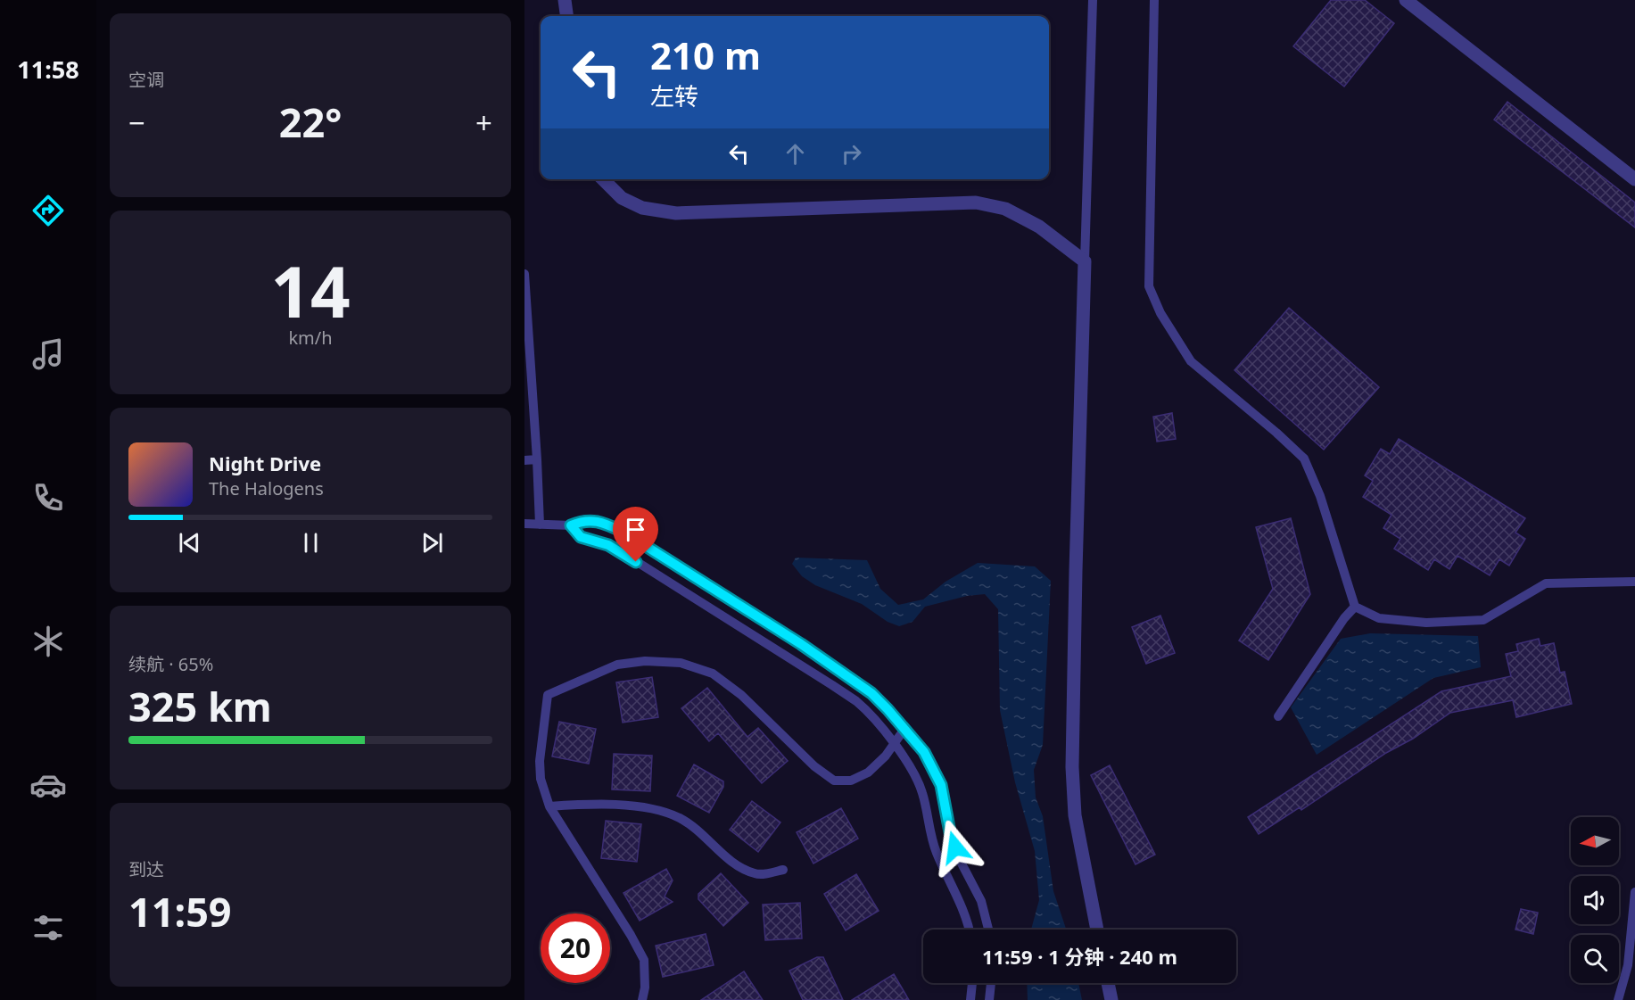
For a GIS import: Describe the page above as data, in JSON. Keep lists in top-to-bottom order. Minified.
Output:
{"north":"left","page":{"tabs":"11:58","tile":["空调",["14","km/h"],["续航 · 65%","325 km"],["到达","11:59"]],"turn":["210 m","左转"],"heat":["−","22°","+"],"song":["Night Drive","The Halogens"],"limit":"20","trip":"11:59 · 1 分钟 · 240 m"}}
